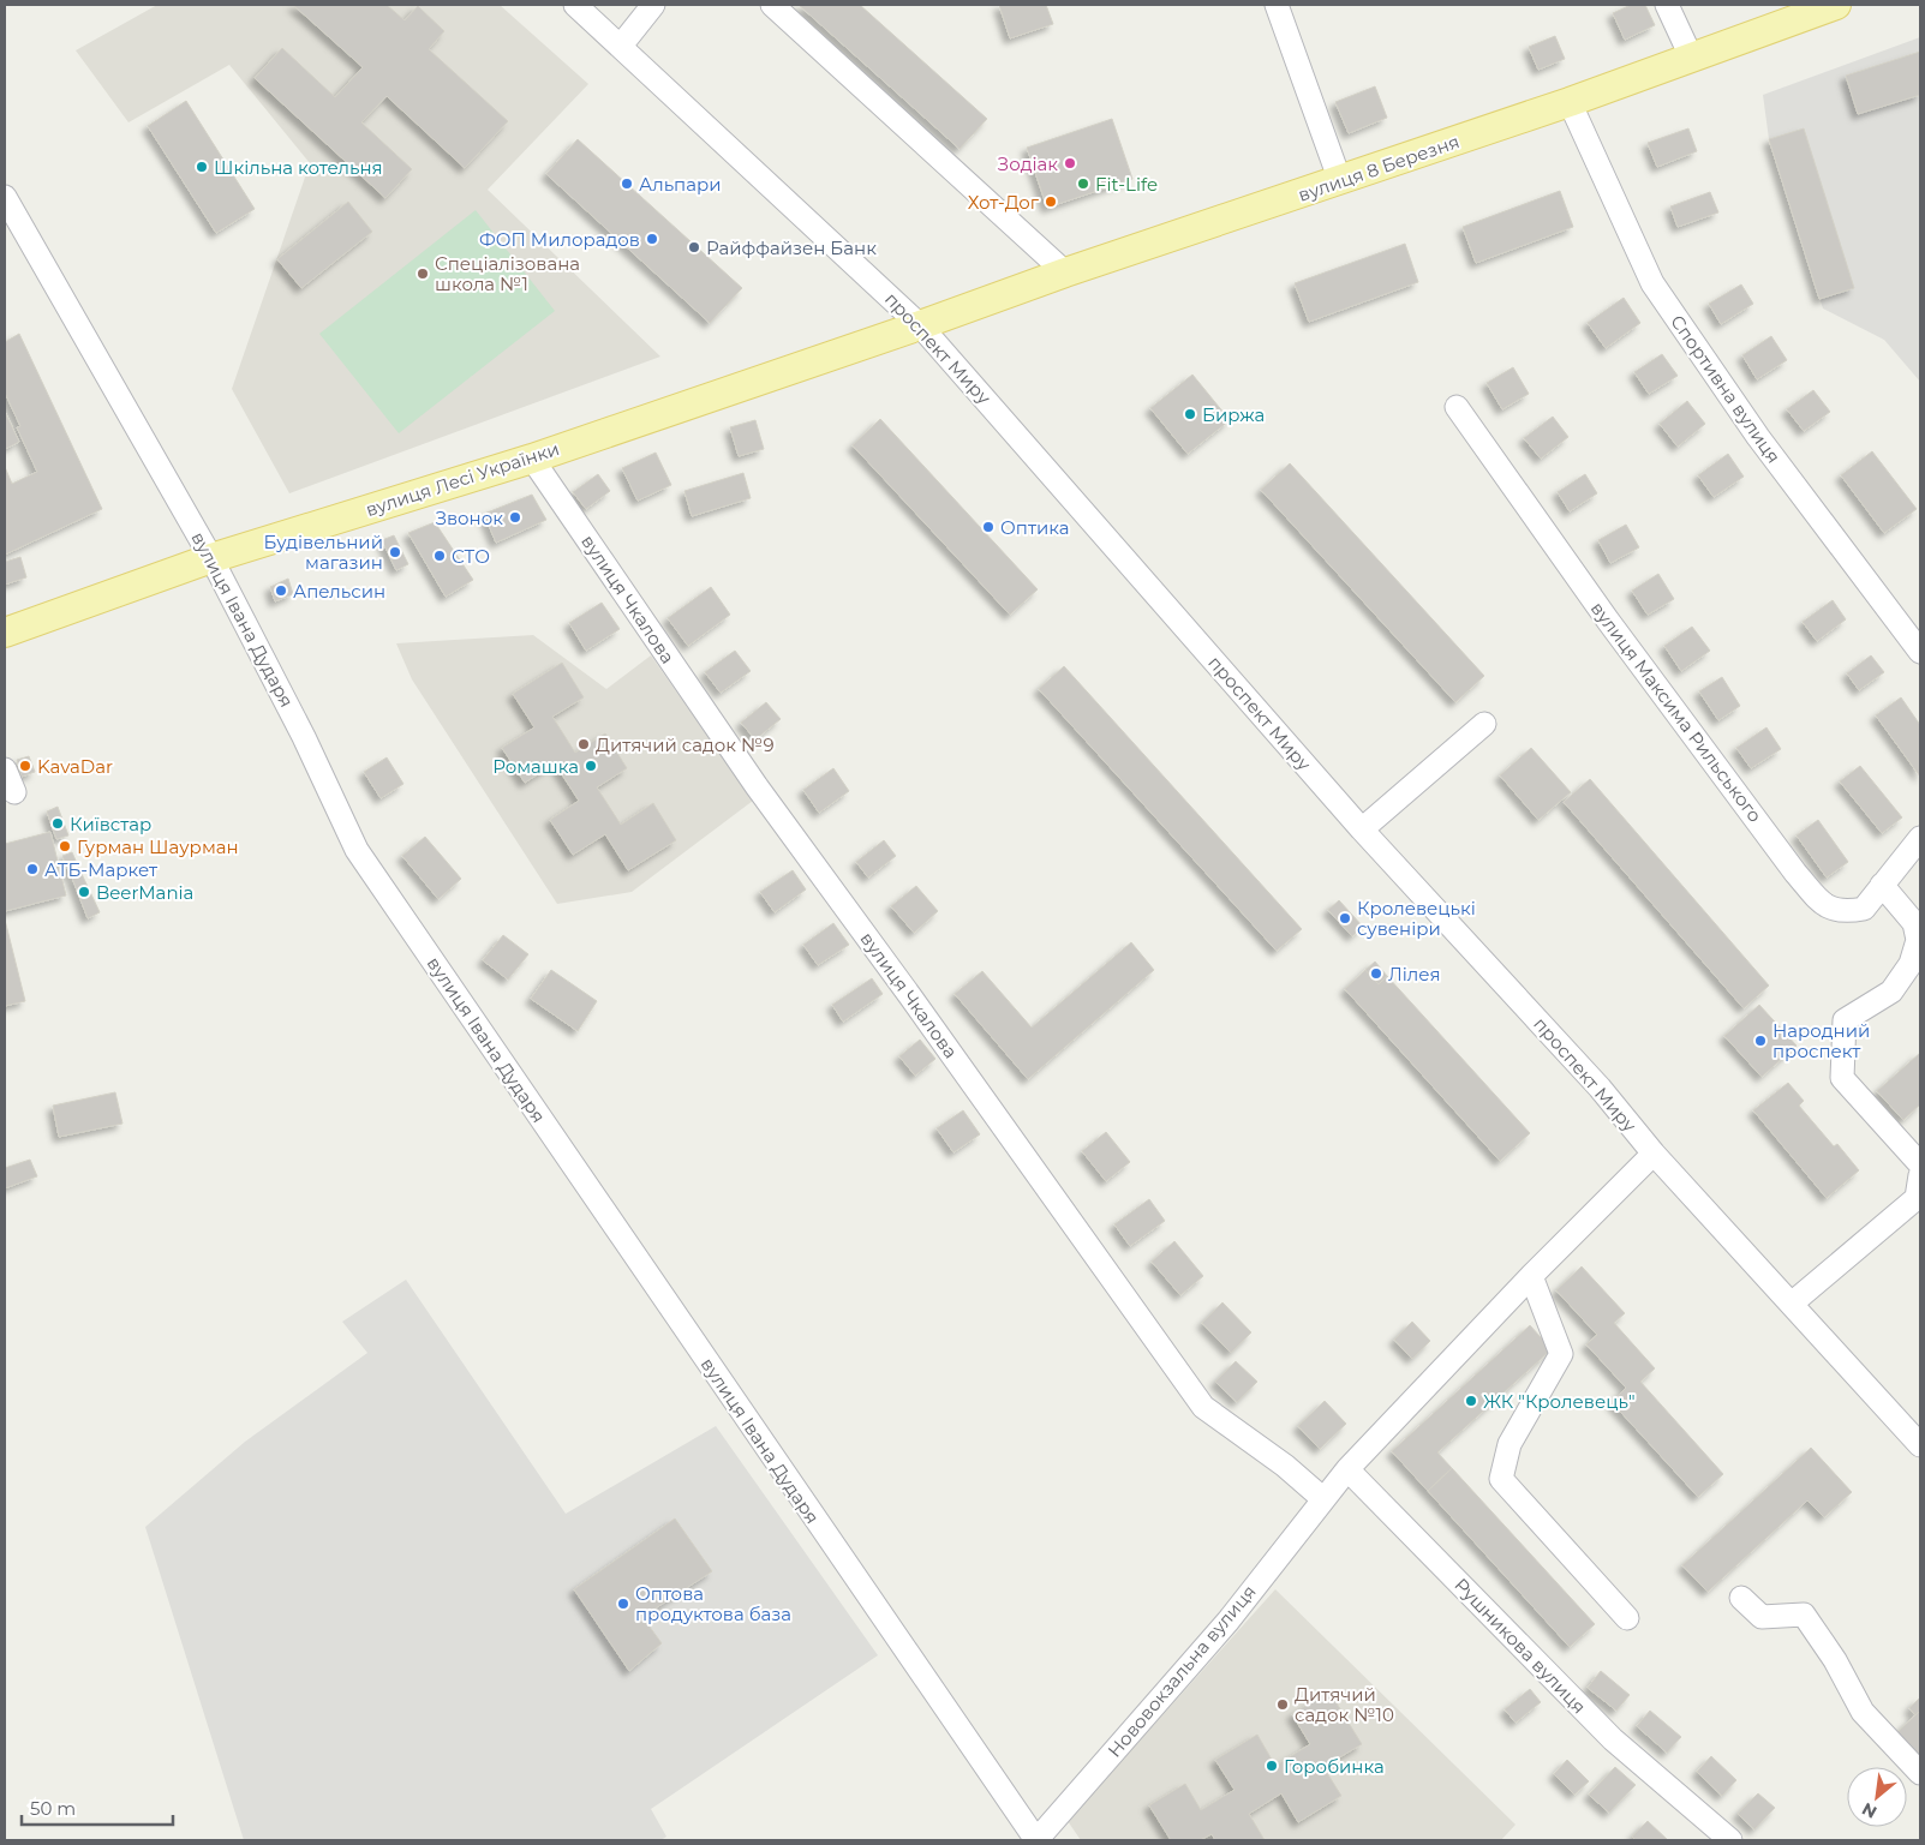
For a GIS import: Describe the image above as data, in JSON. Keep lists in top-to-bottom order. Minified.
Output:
{"streets":{"main road":["вулиця 8 Березня","вулиця Лесі Українки"],"street":["проспект Миру","Спортивна вулиця","вулиця Чкалова","вулиця Івана Дударя","вулиця Максима Рильського","Рушникова вулиця","Нововокзальна вулиця"]},"crossings":[["вулиця 8 Березня","проспект Миру"],["вулиця 8 Березня","Спортивна вулиця"],["вулиця 8 Березня","вулиця Лесі Українки"],["проспект Миру","вулиця Лесі Українки"],["вулиця Лесі Українки","вулиця Чкалова"],["вулиця Лесі Українки","вулиця Івана Дударя"],["вулиця Чкалова","Нововокзальна вулиця"],["вулиця Івана Дударя","Нововокзальна вулиця"]],"places":["Зодіак","Шкільна котельня","Альпари","Fit-Life","Хот-Дог","ФОП Милорадов","Райффайзен Банк","Спеціалізована школа №1","Биржа","Звонок","Оптика","Будівельний магазин","СТО","Апельсин","Дитячий садок №9","KavaDar","Ромашка","Київстар","Гурман Шаурман","АТБ-Маркет","BeerMania","Кролевецькі сувеніри","Лілея","Народний проспект","ЖК \"Кролевець\"","Оптова продуктова база","Дитячий садок №10","Горобинка"],"scale_bar":"50 m","north":"bottom left"}
